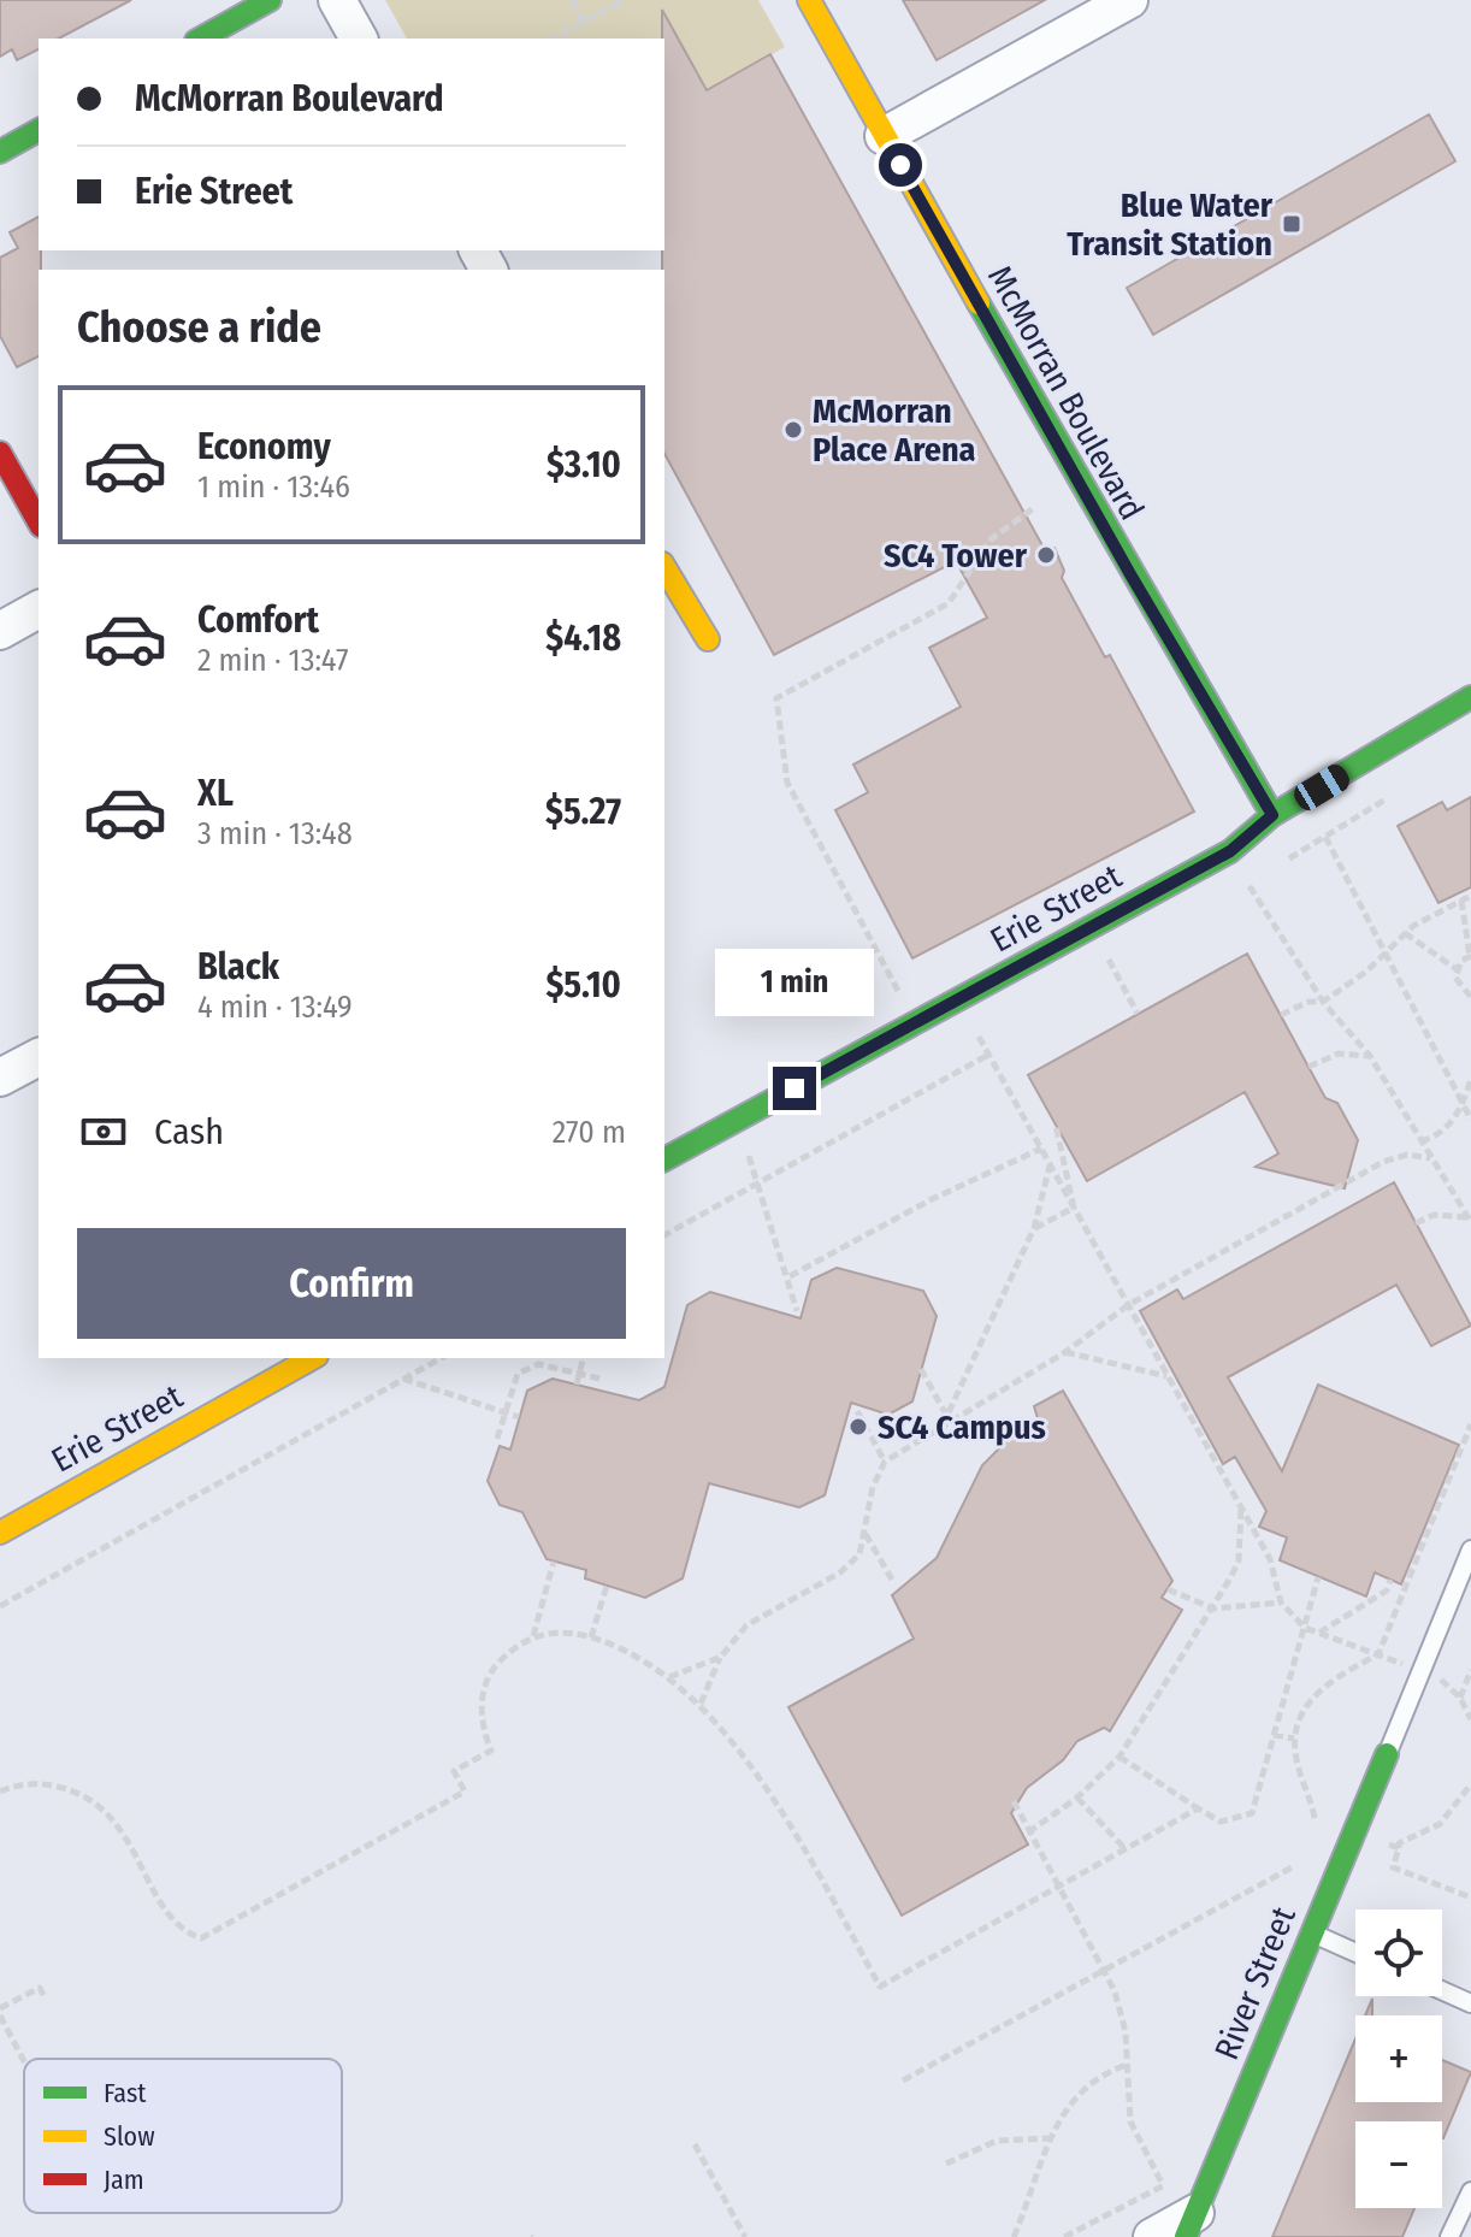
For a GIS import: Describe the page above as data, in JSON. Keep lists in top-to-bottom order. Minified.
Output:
{"streets":{"street":["McMorran Boulevard","Erie Street","River Street"]},"crossings":[["McMorran Boulevard","Erie Street"]],"places":{"transit":["Blue Water Transit Station"],"other":["McMorran Place Arena","SC4 Tower","SC4 Campus"]},"legend":["Fast","Slow","Jam"],"page":{"banner":["McMorran Boulevard","Erie Street"],"heading":"Choose a ride","list":[{"name":"Economy","note":"1 min · 13:46","value":"$3.10"},{"name":"Comfort","note":"2 min · 13:47","value":"$4.18"},{"name":"XL","note":"3 min · 13:48","value":"$5.27"},{"name":"Black","note":"4 min · 13:49","value":"$5.10"}],"bubble":"1 min","pay":["Cash","270 m"],"buttons":"Confirm","map_buttons":["+","−"]}}
